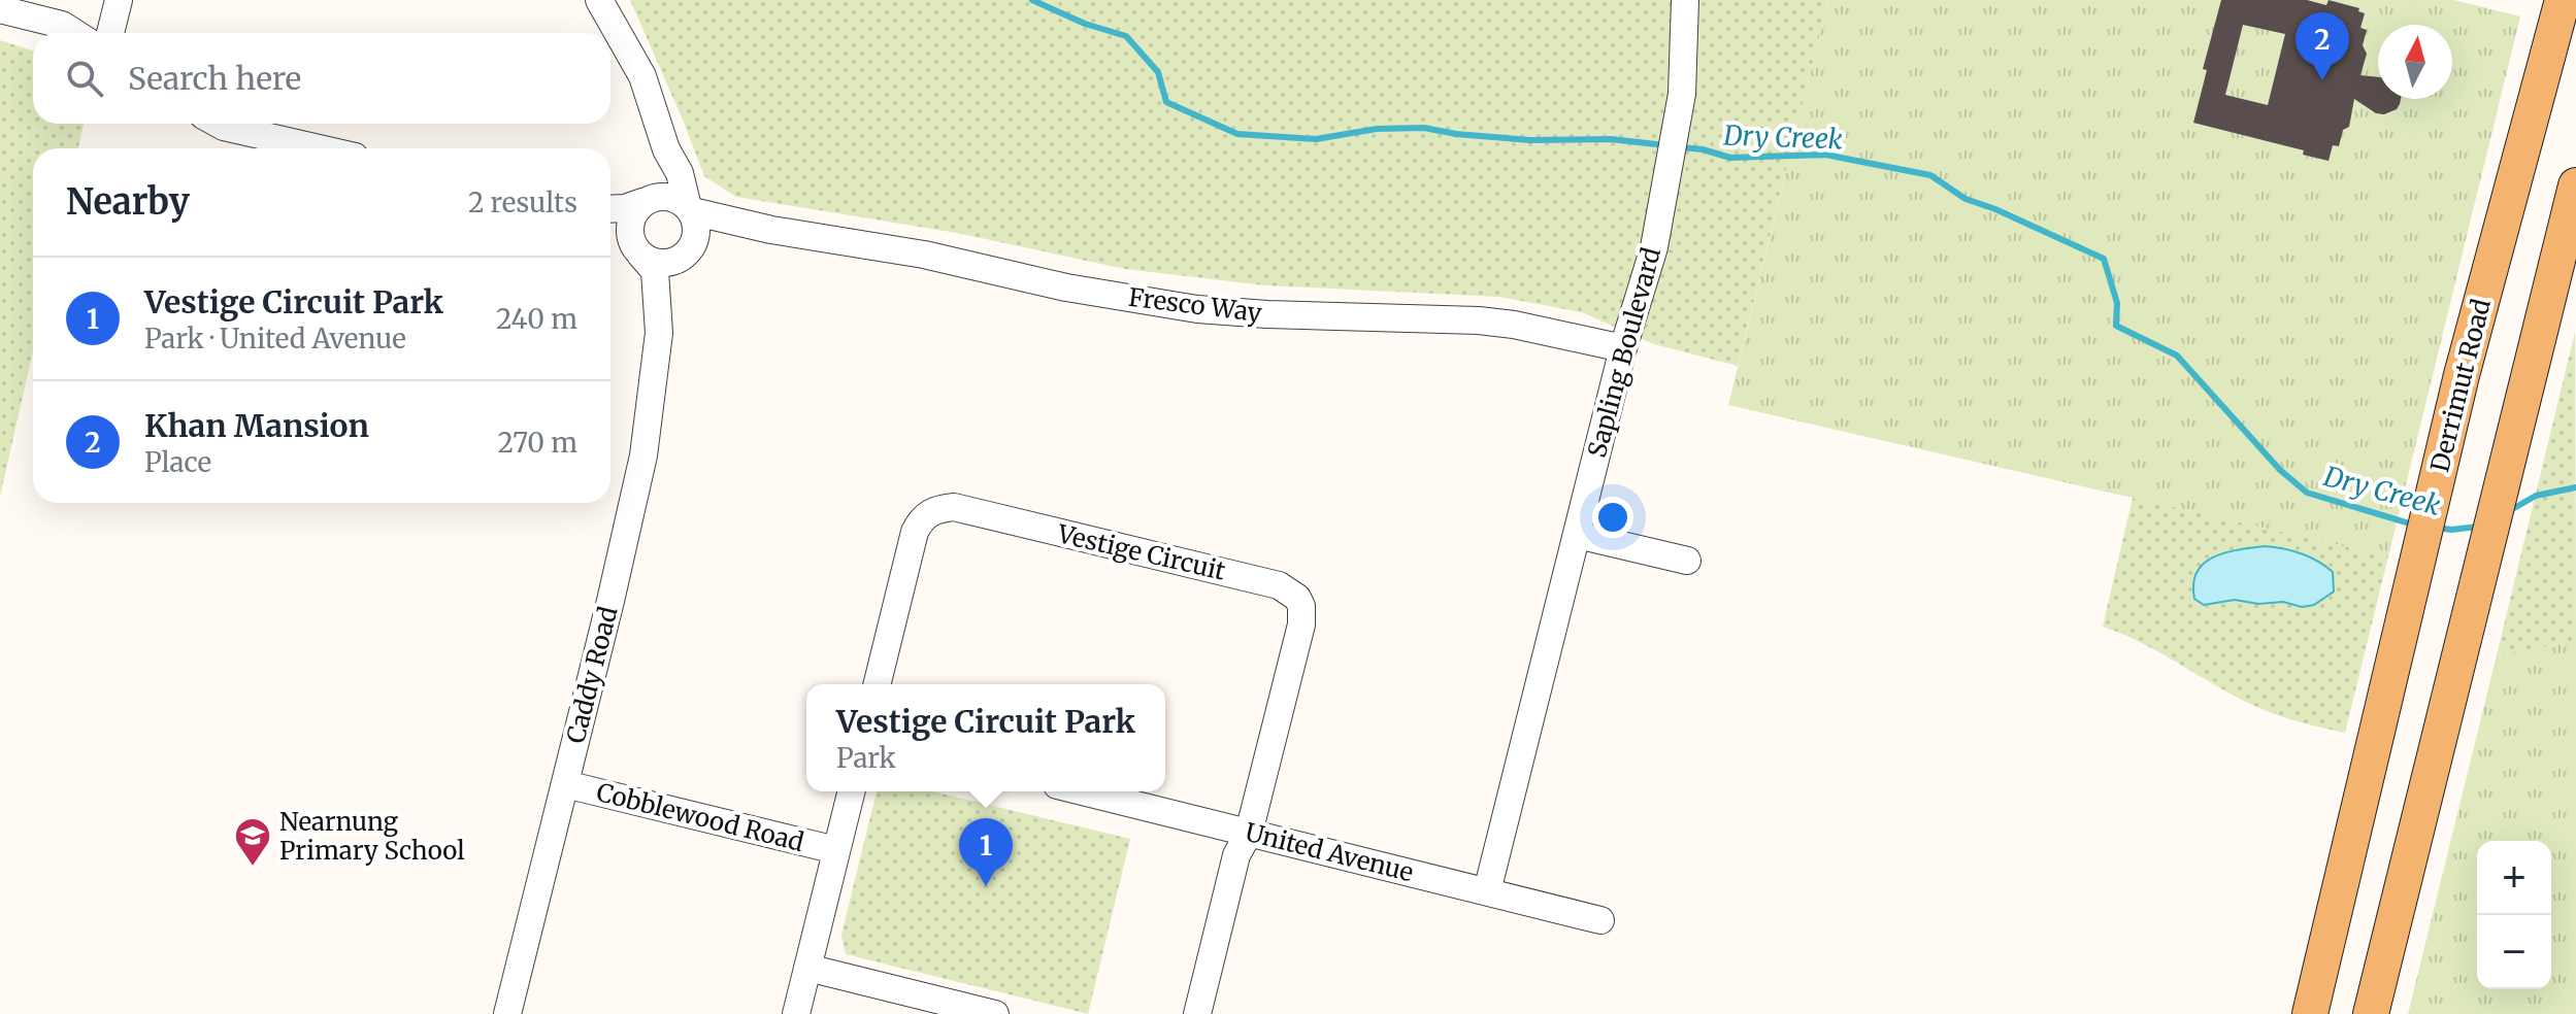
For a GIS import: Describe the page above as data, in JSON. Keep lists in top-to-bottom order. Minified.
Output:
{"streets":{"main road":["Derrimut Road"],"street":["Fresco Way","Sapling Boulevard","Vestige Circuit","Caddy Road","Cobblewood Road","United Avenue"]},"crossings":[["Fresco Way","Sapling Boulevard"],["Fresco Way","Caddy Road"],["Sapling Boulevard","United Avenue"],["Vestige Circuit","United Avenue"],["Caddy Road","Cobblewood Road"]],"water":["Dry Creek"],"places":{"school or university":["Nearnung Primary School"]},"north":"top","page":{"pins":["2","1"],"search":"Search here","heading":["Nearby","2 results"],"list":[{"mark":"1","name":"Vestige Circuit Park","note":"Park · United Avenue","value":"240 m"},{"mark":"2","name":"Khan Mansion","note":"Place","value":"270 m"}],"popup":["Vestige Circuit Park","Park"],"map_buttons":["+","−"]}}
